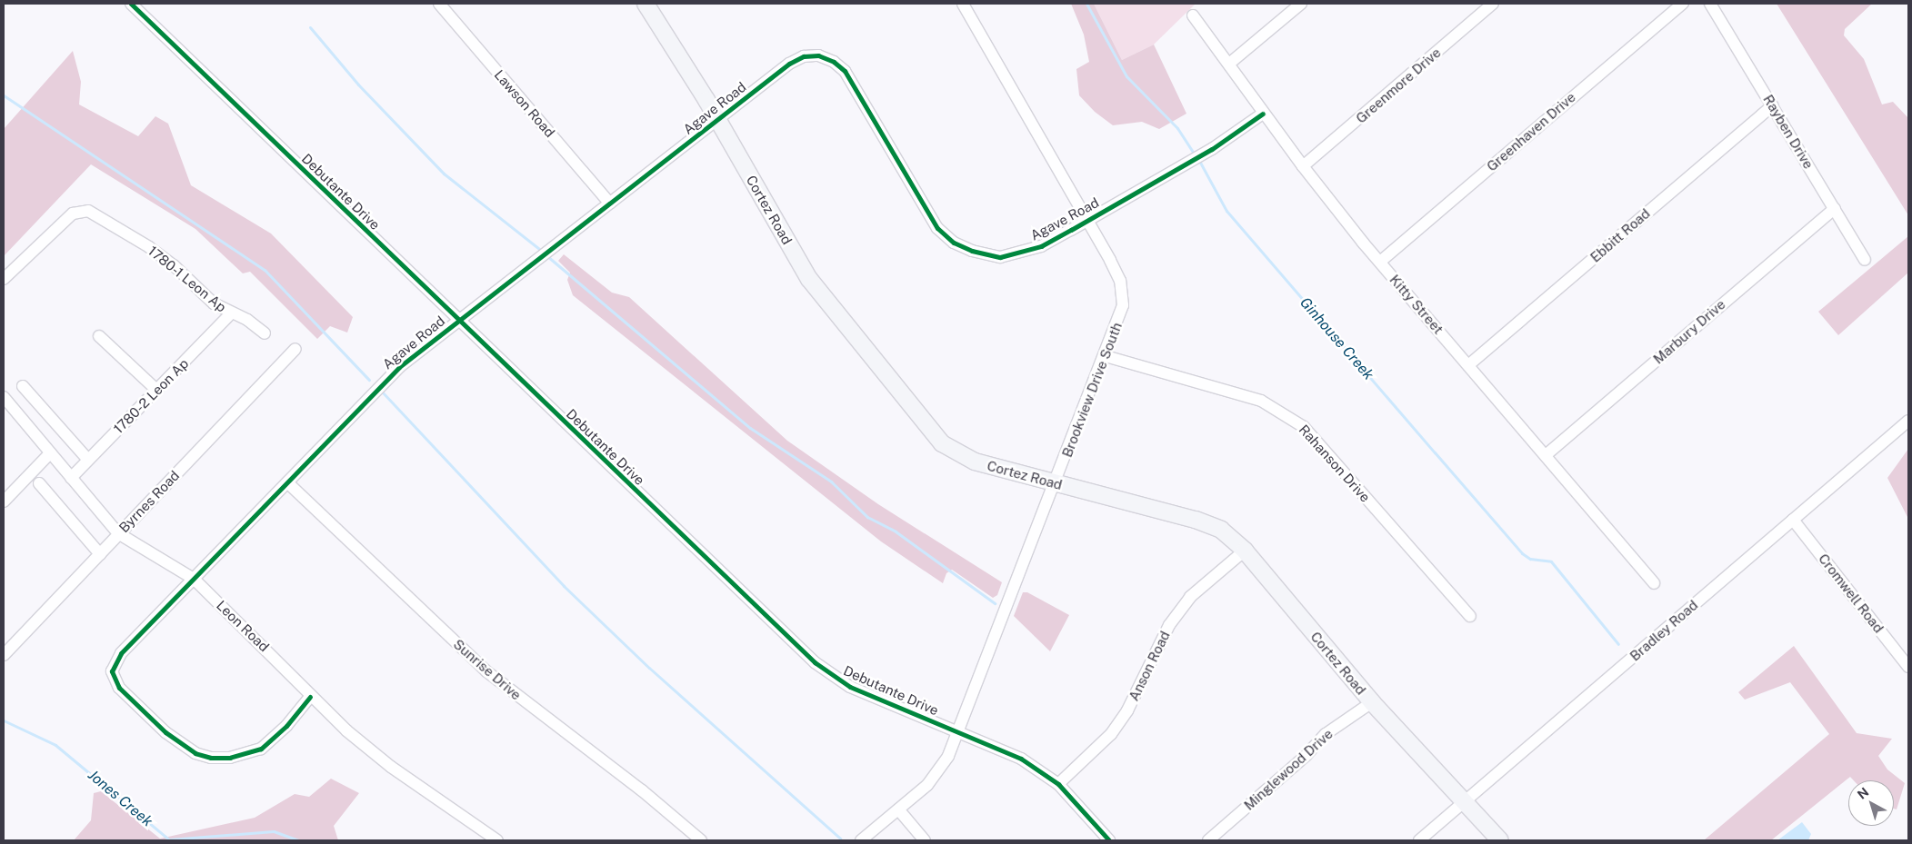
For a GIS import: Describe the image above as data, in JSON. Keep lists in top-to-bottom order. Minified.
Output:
{"streets":{"street":["Greenmore Drive","Lawson Road","Agave Road","Greenhaven Drive","Rayben Drive","Debutante Drive","Cortez Road","Ebbitt Road","1780-1 Leon Ap","Kitty Street","Marbury Drive","Brookview Drive South","1780-2 Leon Ap","Rahanson Drive","Byrnes Road","Cromwell Road","Leon Road","Bradley Road","Anson Road","Sunrise Drive","Minglewood Drive"]},"crossings":[["Greenmore Drive","Kitty Street"],["Lawson Road","Agave Road"],["Agave Road","Debutante Drive"],["Agave Road","Cortez Road"],["Agave Road","Kitty Street"],["Agave Road","Brookview Drive South"],["Agave Road","Leon Road"],["Agave Road","Sunrise Drive"],["Greenhaven Drive","Kitty Street"],["Rayben Drive","Ebbitt Road"],["Rayben Drive","Marbury Drive"],["Debutante Drive","Brookview Drive South"],["Debutante Drive","Anson Road"],["Cortez Road","Brookview Drive South"],["Cortez Road","Bradley Road"],["Cortez Road","Anson Road"],["Cortez Road","Minglewood Drive"],["Ebbitt Road","Kitty Street"],["1780-1 Leon Ap","1780-2 Leon Ap"],["Kitty Street","Marbury Drive"],["Brookview Drive South","Rahanson Drive"],["1780-2 Leon Ap","Leon Road"],["Byrnes Road","Leon Road"],["Cromwell Road","Bradley Road"]],"water":["Ginhouse Creek","Jones Creek"],"north":"top left"}
